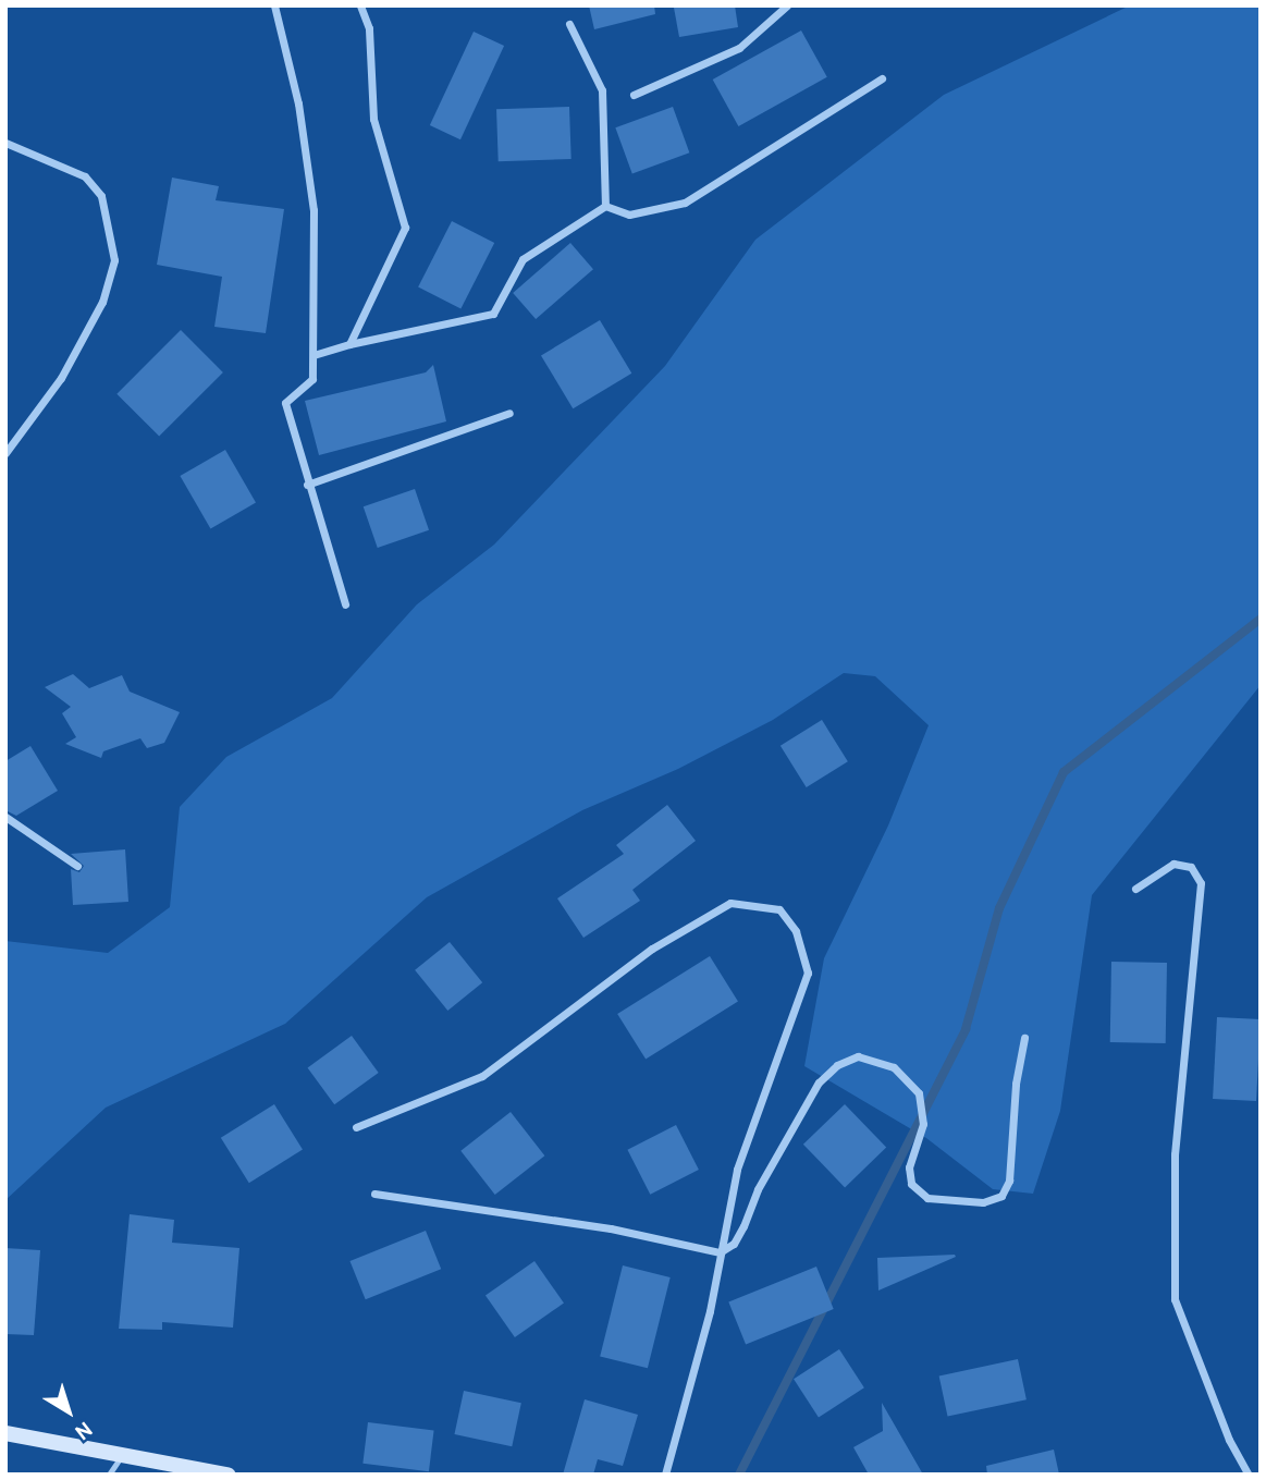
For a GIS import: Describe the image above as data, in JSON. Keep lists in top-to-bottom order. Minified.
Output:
{"north":"bottom right"}
